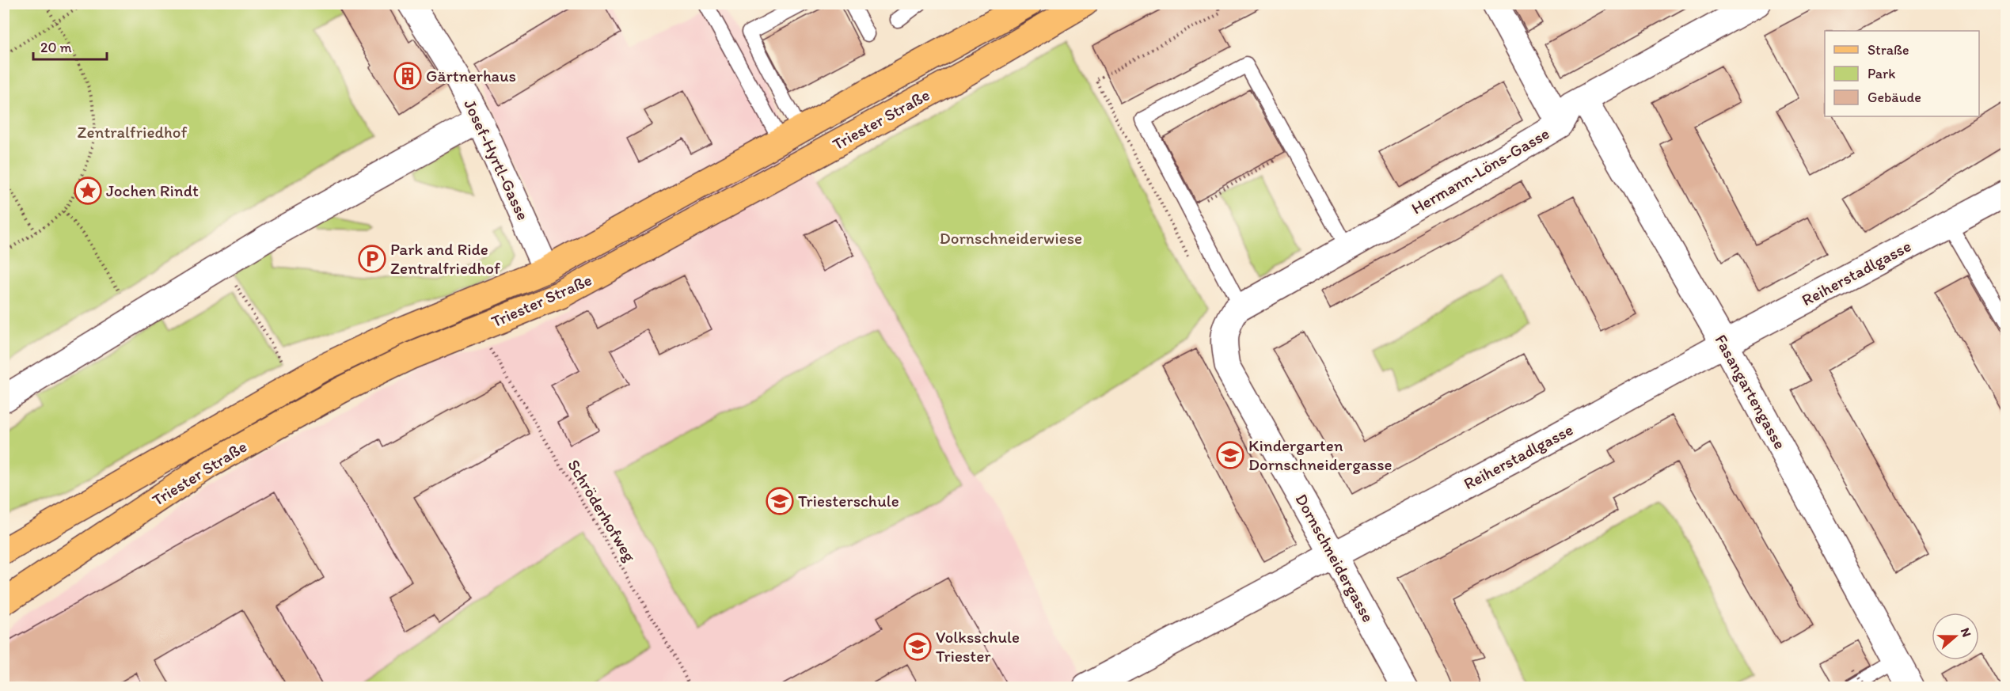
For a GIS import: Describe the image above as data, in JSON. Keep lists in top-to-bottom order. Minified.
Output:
{"streets":{"main road":["Triester Straße"],"street":["Josef-Hyrtl-Gasse","Hermann-Löns-Gasse","Reiherstadlgasse","Fasangartengasse","Dornschneidergasse"],"path":["Schröderhofweg"]},"crossings":[["Triester Straße","Josef-Hyrtl-Gasse"],["Hermann-Löns-Gasse","Fasangartengasse"],["Hermann-Löns-Gasse","Dornschneidergasse"],["Reiherstadlgasse","Fasangartengasse"],["Reiherstadlgasse","Dornschneidergasse"]],"parks":["Zentralfriedhof","Dornschneiderwiese"],"places":{"building":["Gärtnerhaus"],"place":["Jochen Rindt"],"parking":["Park and Ride Zentralfriedhof"],"school or university":["Kindergarten Dornschneidergasse","Triesterschule","Volksschule Triester"]},"legend":["Straße","Park","Gebäude"],"scale_bar":"20 m","north":"right"}
